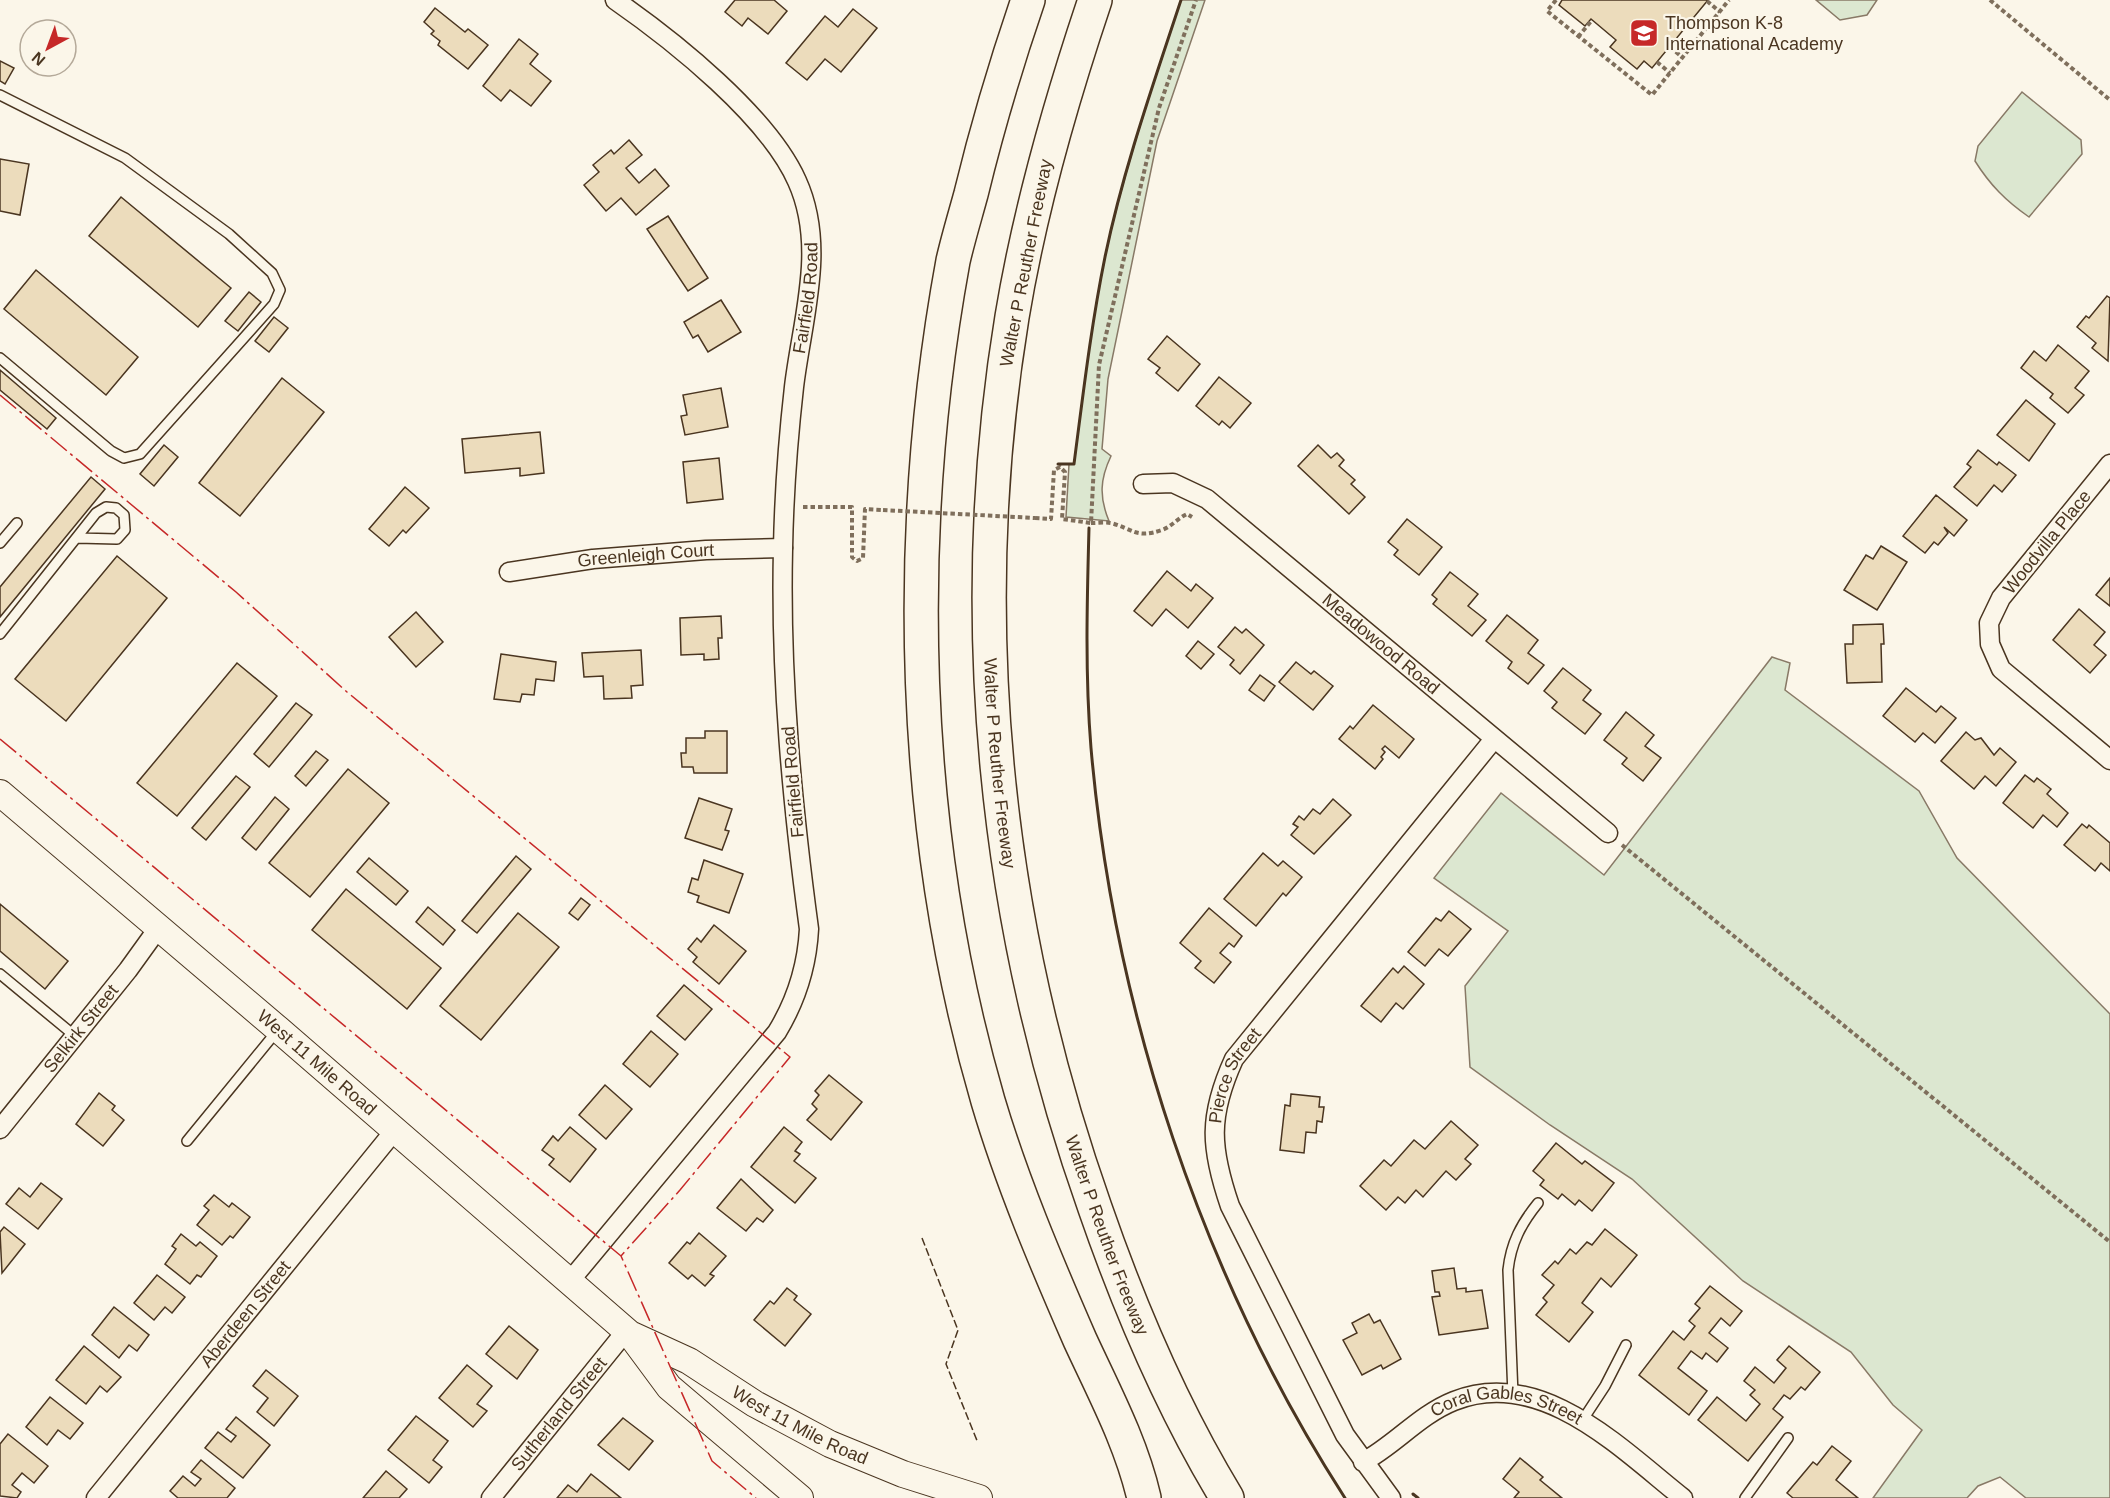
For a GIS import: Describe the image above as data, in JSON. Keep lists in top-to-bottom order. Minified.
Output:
{"streets":{"highway":["Walter P Reuther Freeway"],"main road":["West 11 Mile Road"],"street":["Fairfield Road","Woodvilla Place","Greenleigh Court","Meadowood Road","Selkirk Street","Pierce Street","Aberdeen Street","Sutherland Street","Coral Gables Street"]},"crossings":[["Fairfield Road","Greenleigh Court"],["Fairfield Road","West 11 Mile Road"],["Meadowood Road","Pierce Street"],["Selkirk Street","West 11 Mile Road"],["West 11 Mile Road","Aberdeen Street"],["West 11 Mile Road","Sutherland Street"],["Pierce Street","Coral Gables Street"]],"places":{"school or university":["Thompson K-8 International Academy"]},"north":"bottom left"}
